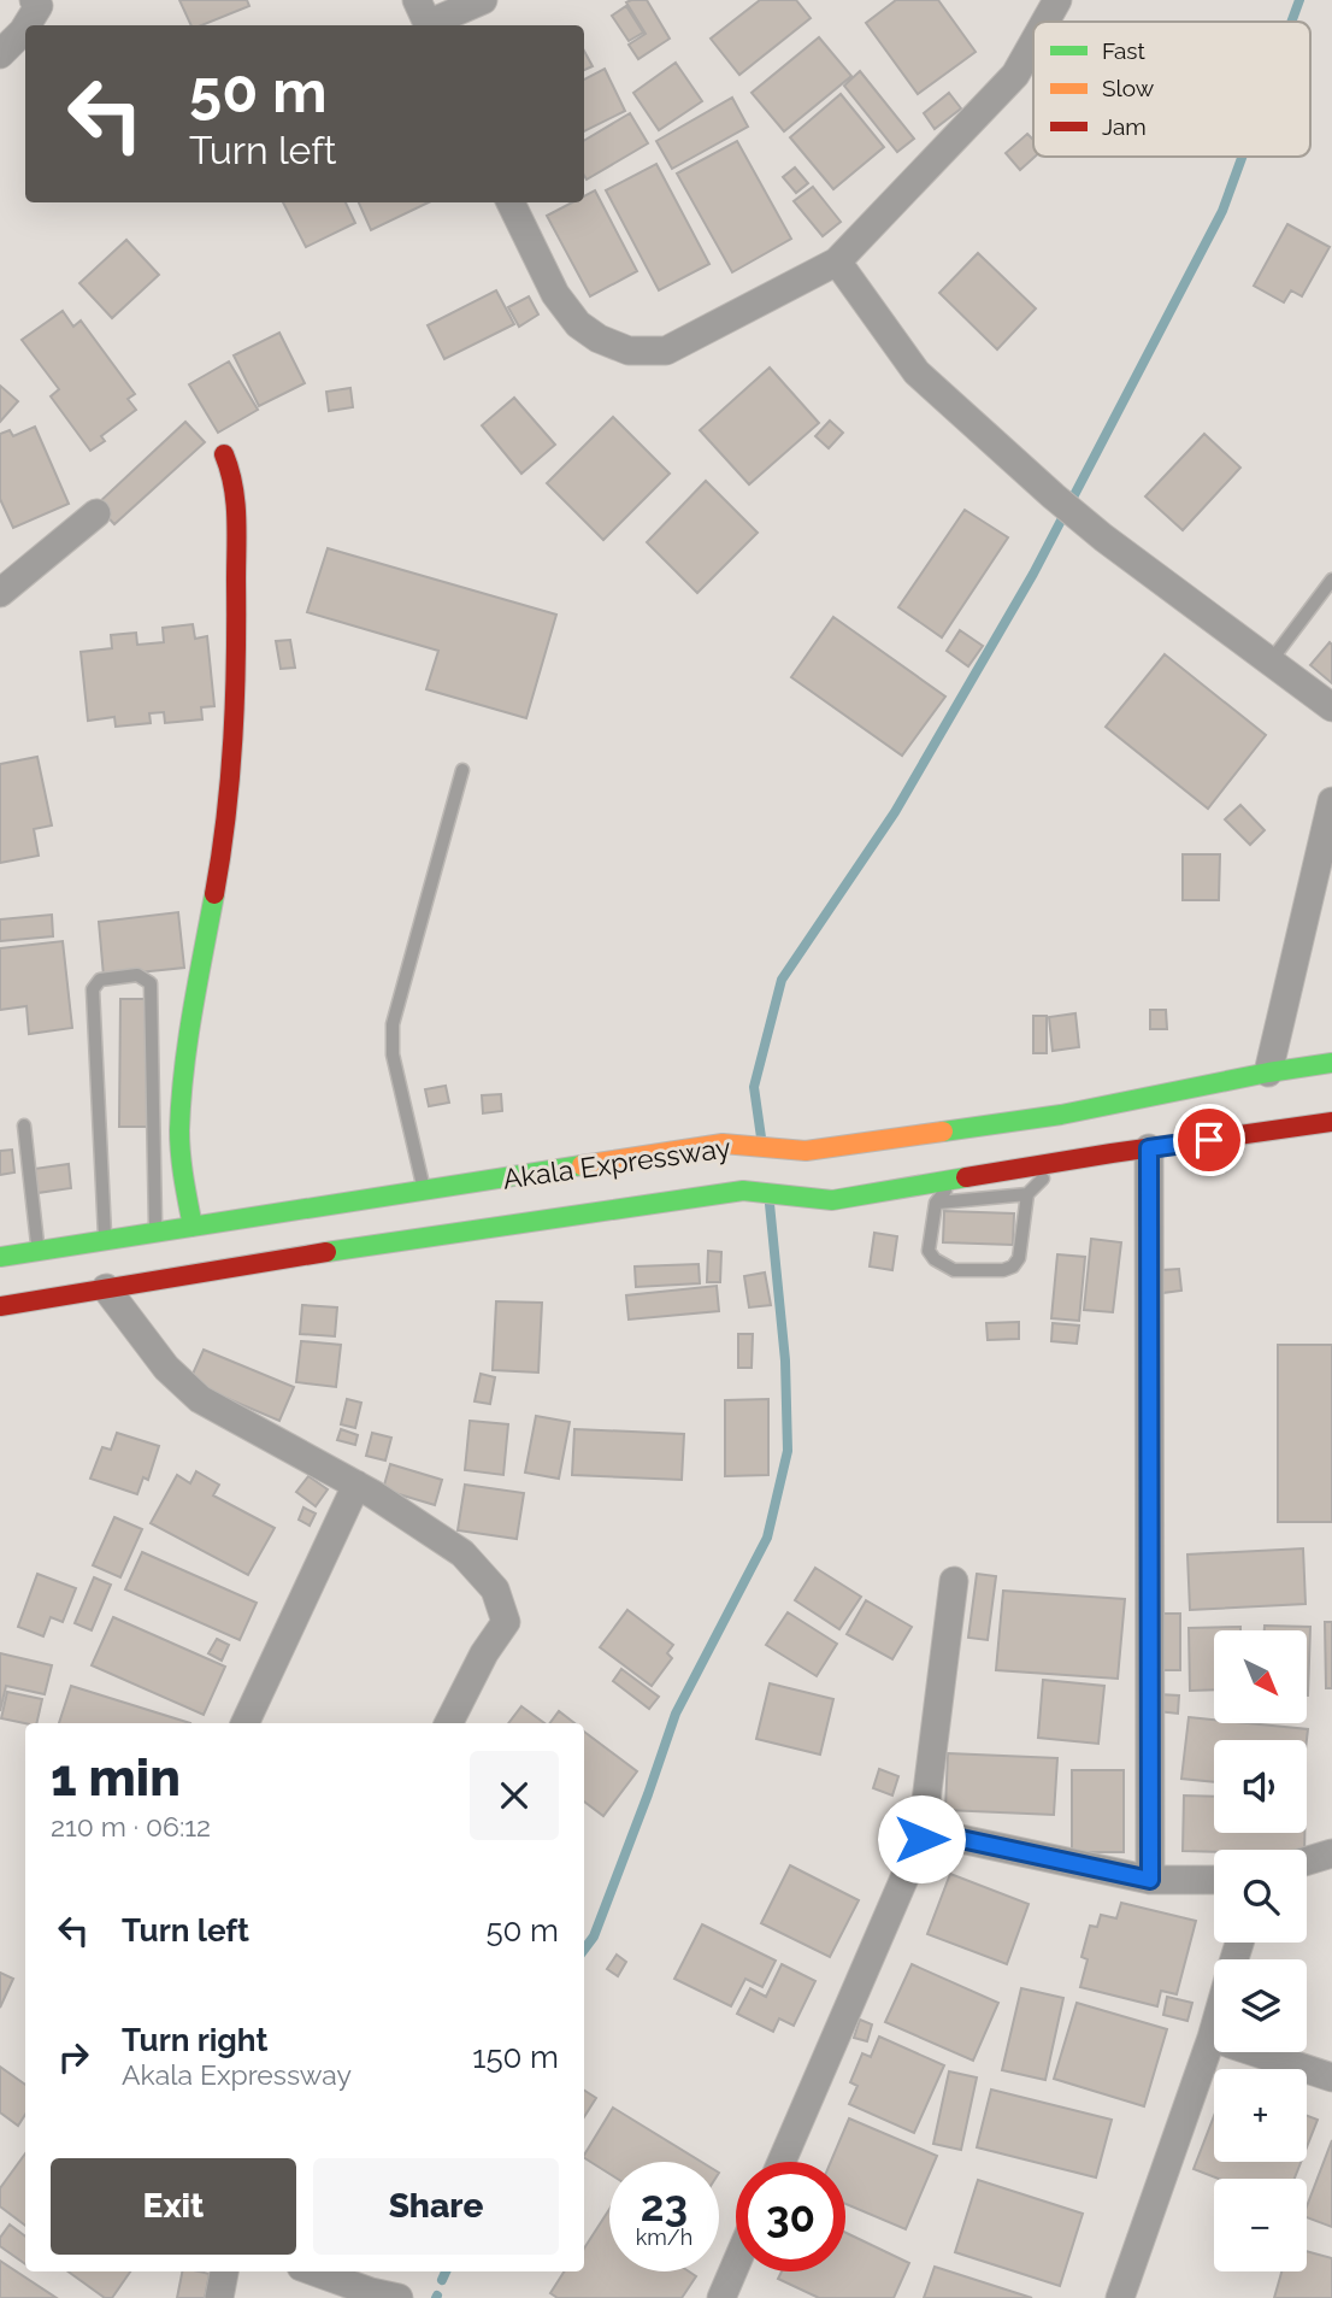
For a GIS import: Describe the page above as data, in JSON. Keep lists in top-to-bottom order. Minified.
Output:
{"streets":{"main road":["Akala Expressway"]},"legend":["Fast","Slow","Jam"],"north":"bottom right","page":{"turn":["50 m","Turn left"],"map_buttons":["+","−"],"heading":["1 min","210 m · 06:12"],"list":[{"name":"Turn left","value":"50 m"},{"name":"Turn right","note":"Akala Expressway","value":"150 m"}],"buttons":["Exit","Share"],"speed":"23 km/h","limit":"30"}}
